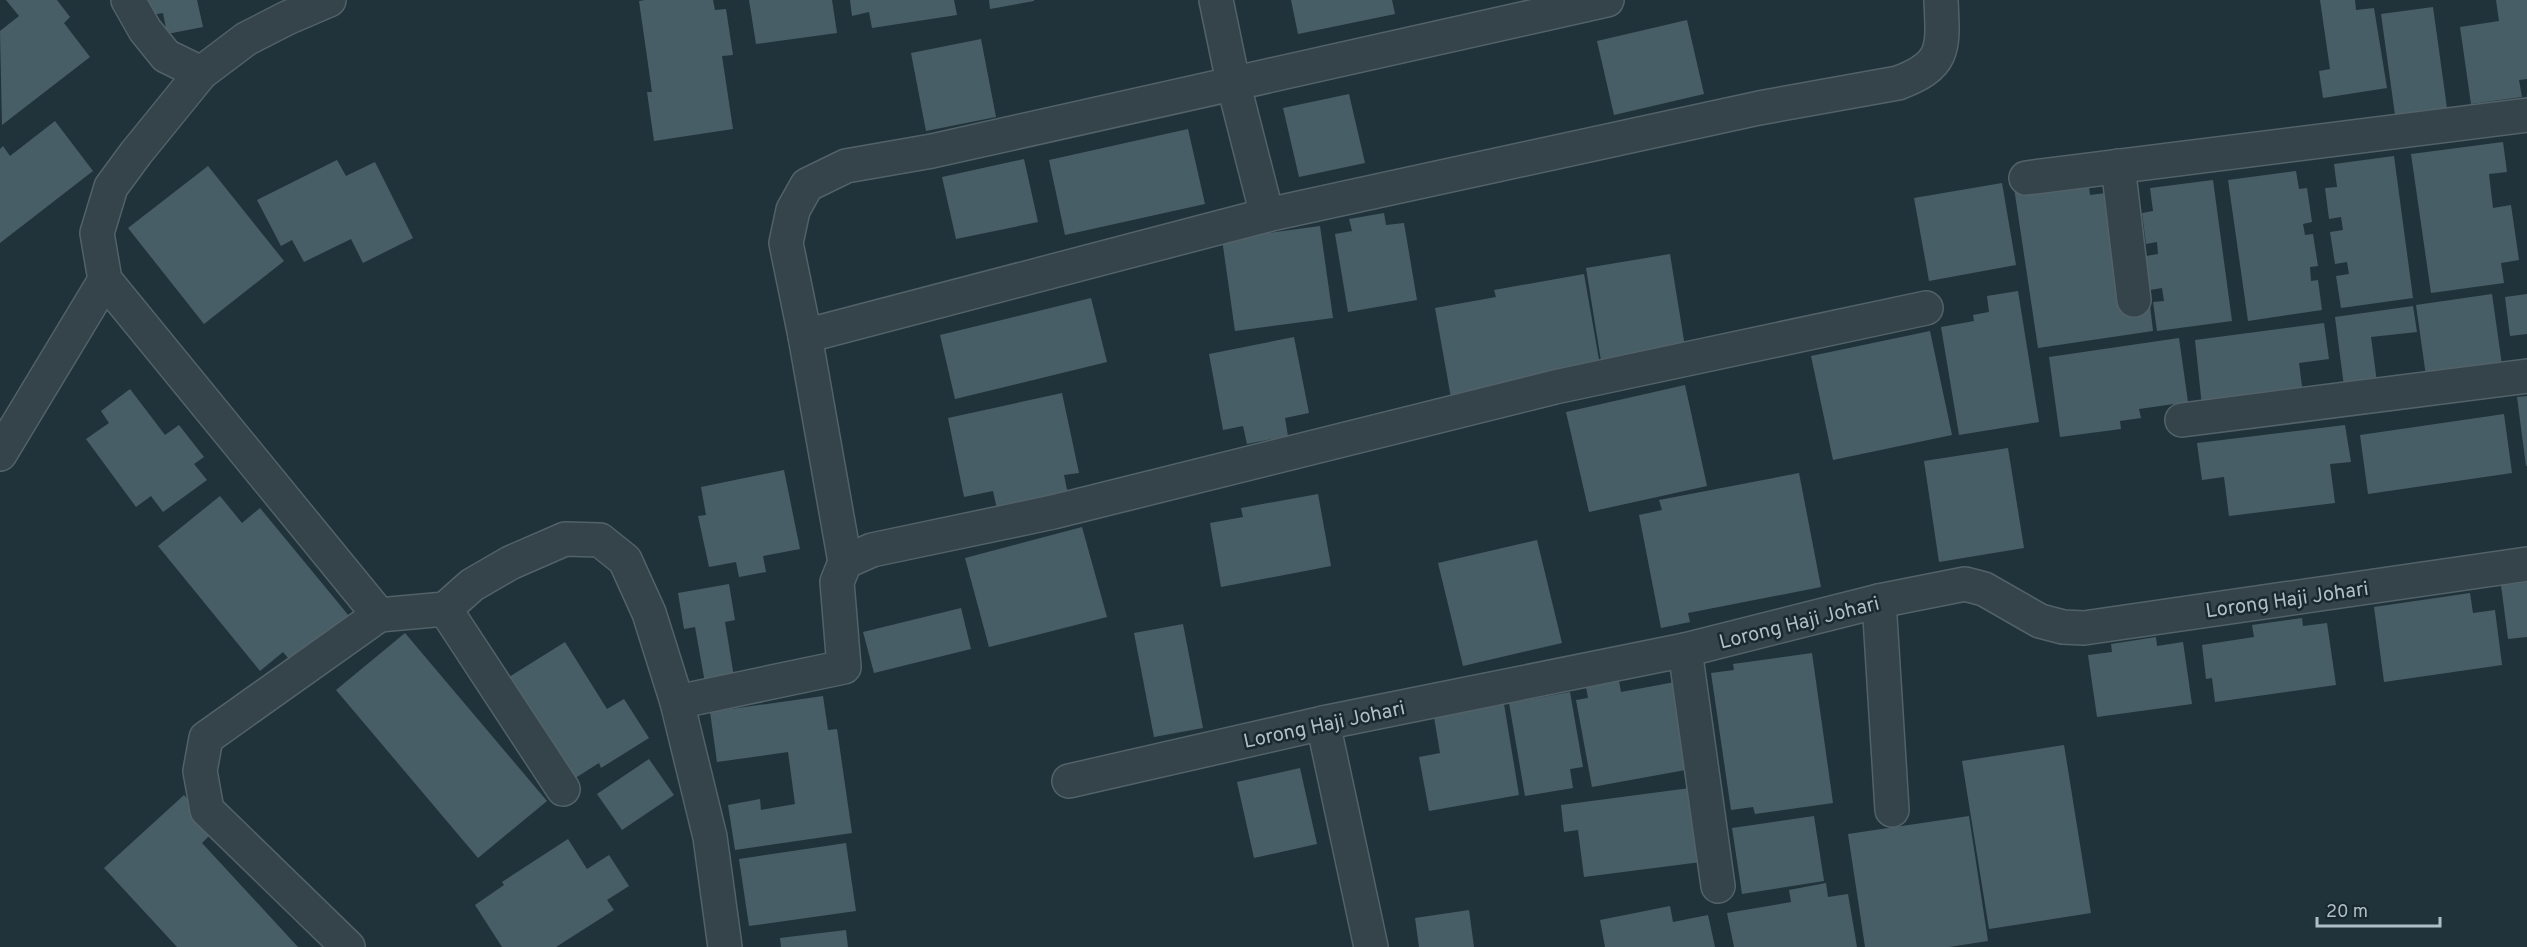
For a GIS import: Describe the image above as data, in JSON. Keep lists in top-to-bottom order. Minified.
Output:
{"streets":{"street":["Lorong Haji Johari"]},"scale_bar":"20 m"}
